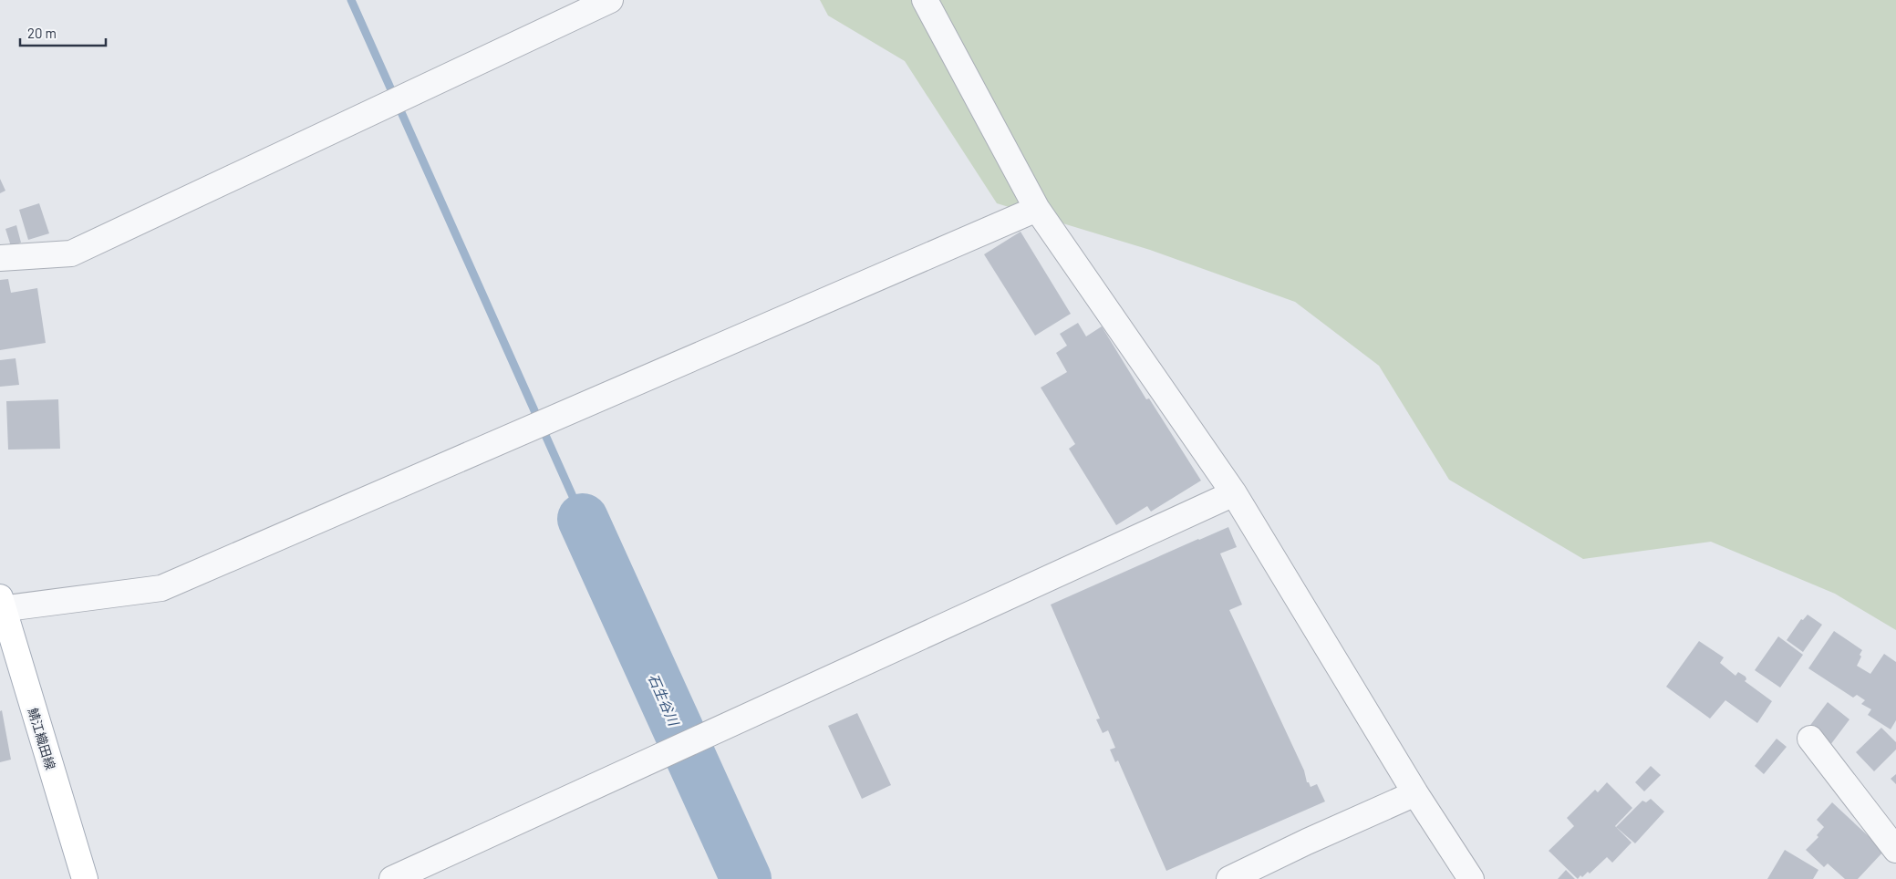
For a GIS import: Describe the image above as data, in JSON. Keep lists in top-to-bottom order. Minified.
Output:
{"streets":{"main road":["鯖江織田線"]},"water":["石生谷川"],"scale_bar":"20 m"}
